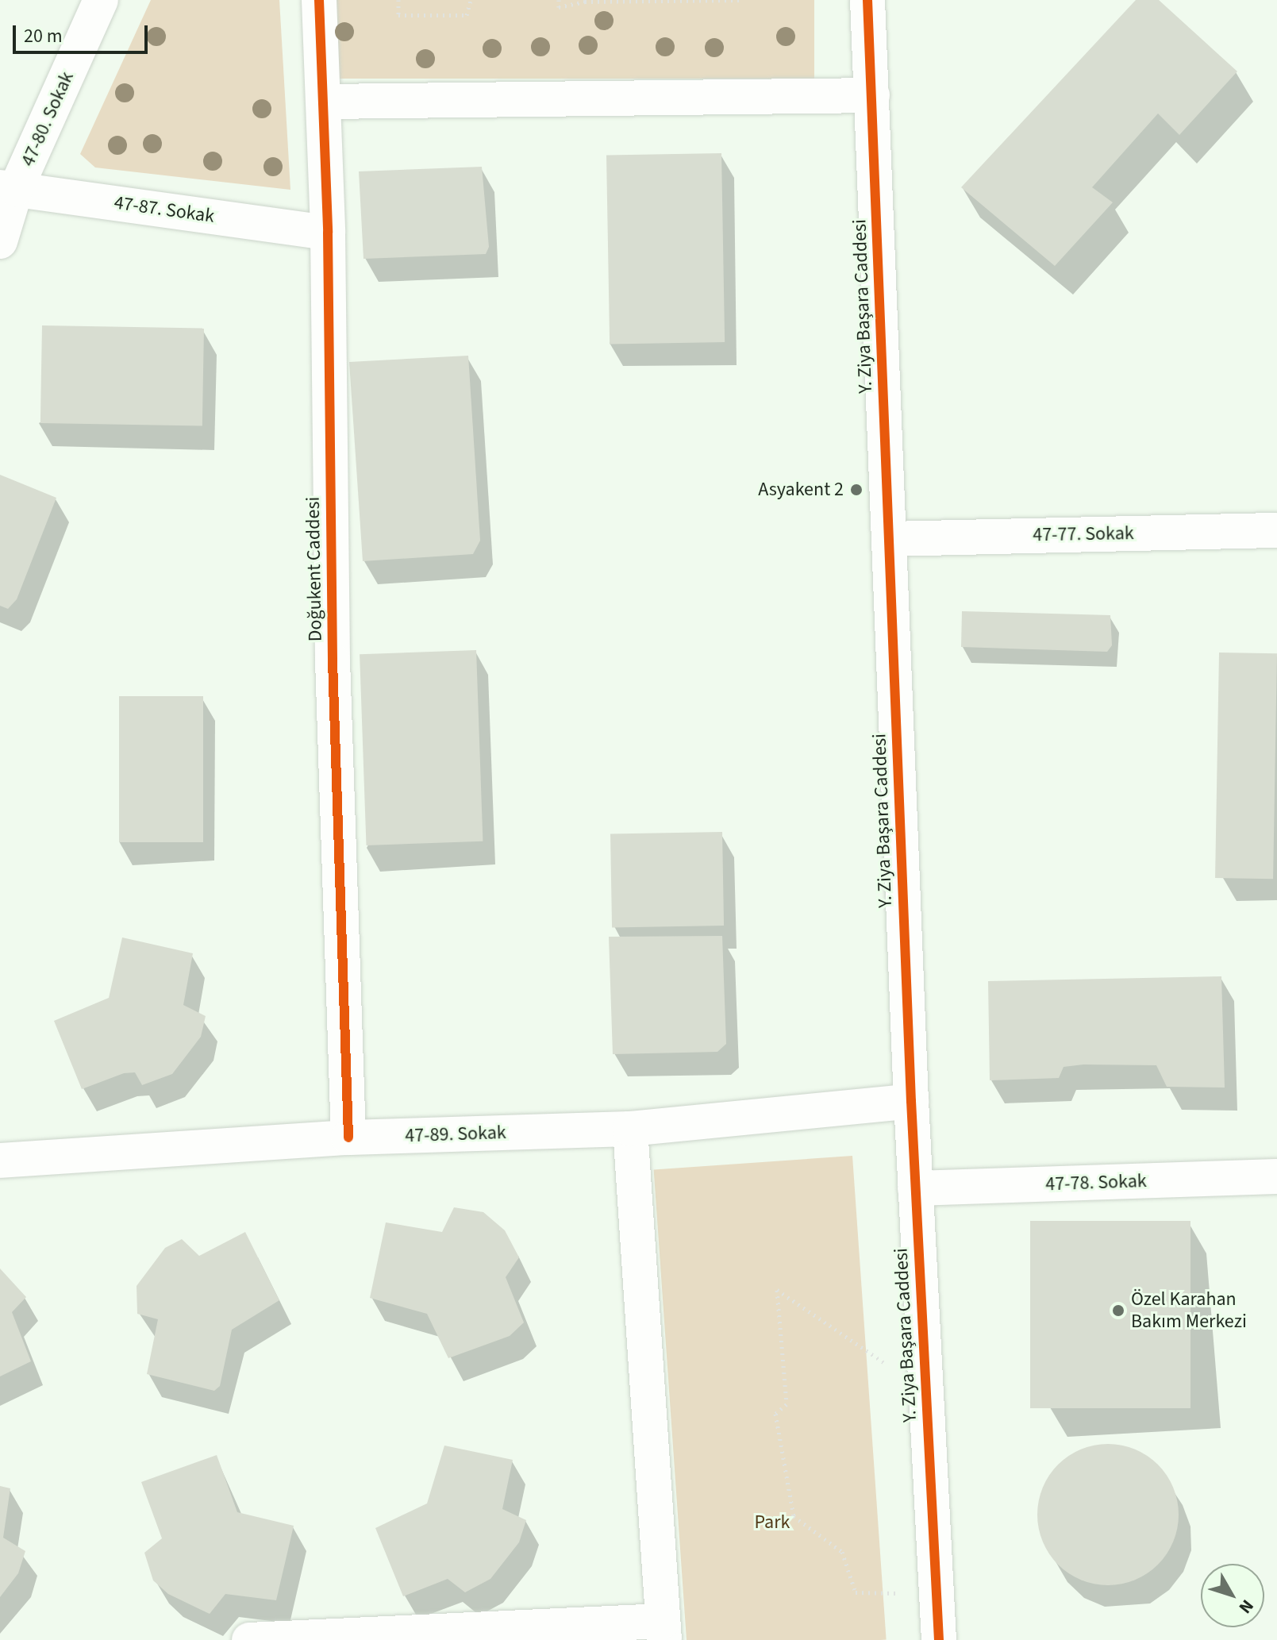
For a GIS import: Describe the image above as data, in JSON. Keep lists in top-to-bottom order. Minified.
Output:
{"streets":{"street":["47-80. Sokak","47-87. Sokak","Y. Ziya Başara Caddesi","47-77. Sokak","Doğukent Caddesi","47-89. Sokak","47-78. Sokak"]},"crossings":[["47-80. Sokak","47-87. Sokak"],["47-87. Sokak","Doğukent Caddesi"],["Y. Ziya Başara Caddesi","47-77. Sokak"],["Y. Ziya Başara Caddesi","47-89. Sokak"],["Y. Ziya Başara Caddesi","47-78. Sokak"],["Doğukent Caddesi","47-89. Sokak"]],"parks":["Park"],"places":["Asyakent 2","Özel Karahan Bakım Merkezi"],"scale_bar":"20 m","north":"bottom right"}
